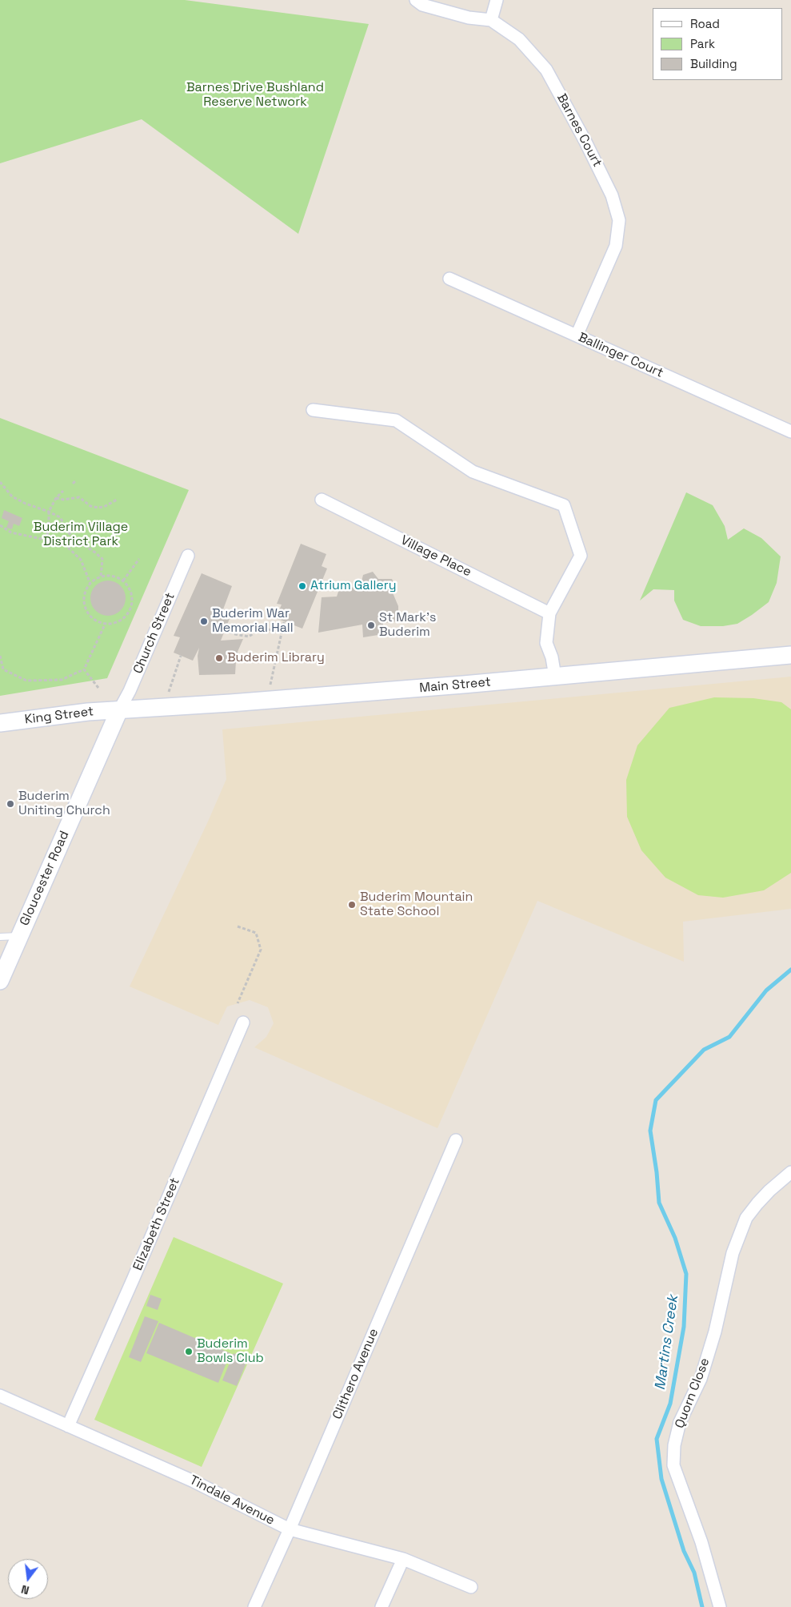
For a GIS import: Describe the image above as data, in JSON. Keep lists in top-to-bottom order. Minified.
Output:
{"streets":{"main road":["Main Street","King Street","Gloucester Road"],"street":["Barnes Court","Ballinger Court","Village Place","Church Street","Elizabeth Street","Clithero Avenue","Quorn Close","Tindale Avenue"]},"crossings":[["Barnes Court","Ballinger Court"],["Church Street","Main Street"],["Church Street","King Street"],["Church Street","Gloucester Road"],["Main Street","King Street"],["Main Street","Gloucester Road"],["King Street","Gloucester Road"],["Elizabeth Street","Tindale Avenue"],["Clithero Avenue","Tindale Avenue"]],"water":["Martins Creek"],"parks":["Barnes Drive Bushland Reserve Network","Buderim Village District Park"],"places":["Atrium Gallery","Buderim War Memorial Hall","St Mark's Buderim","Buderim Library","Buderim Uniting Church","Buderim Mountain State School","Buderim Bowls Club"],"legend":["Road","Park","Building"],"north":"bottom"}
